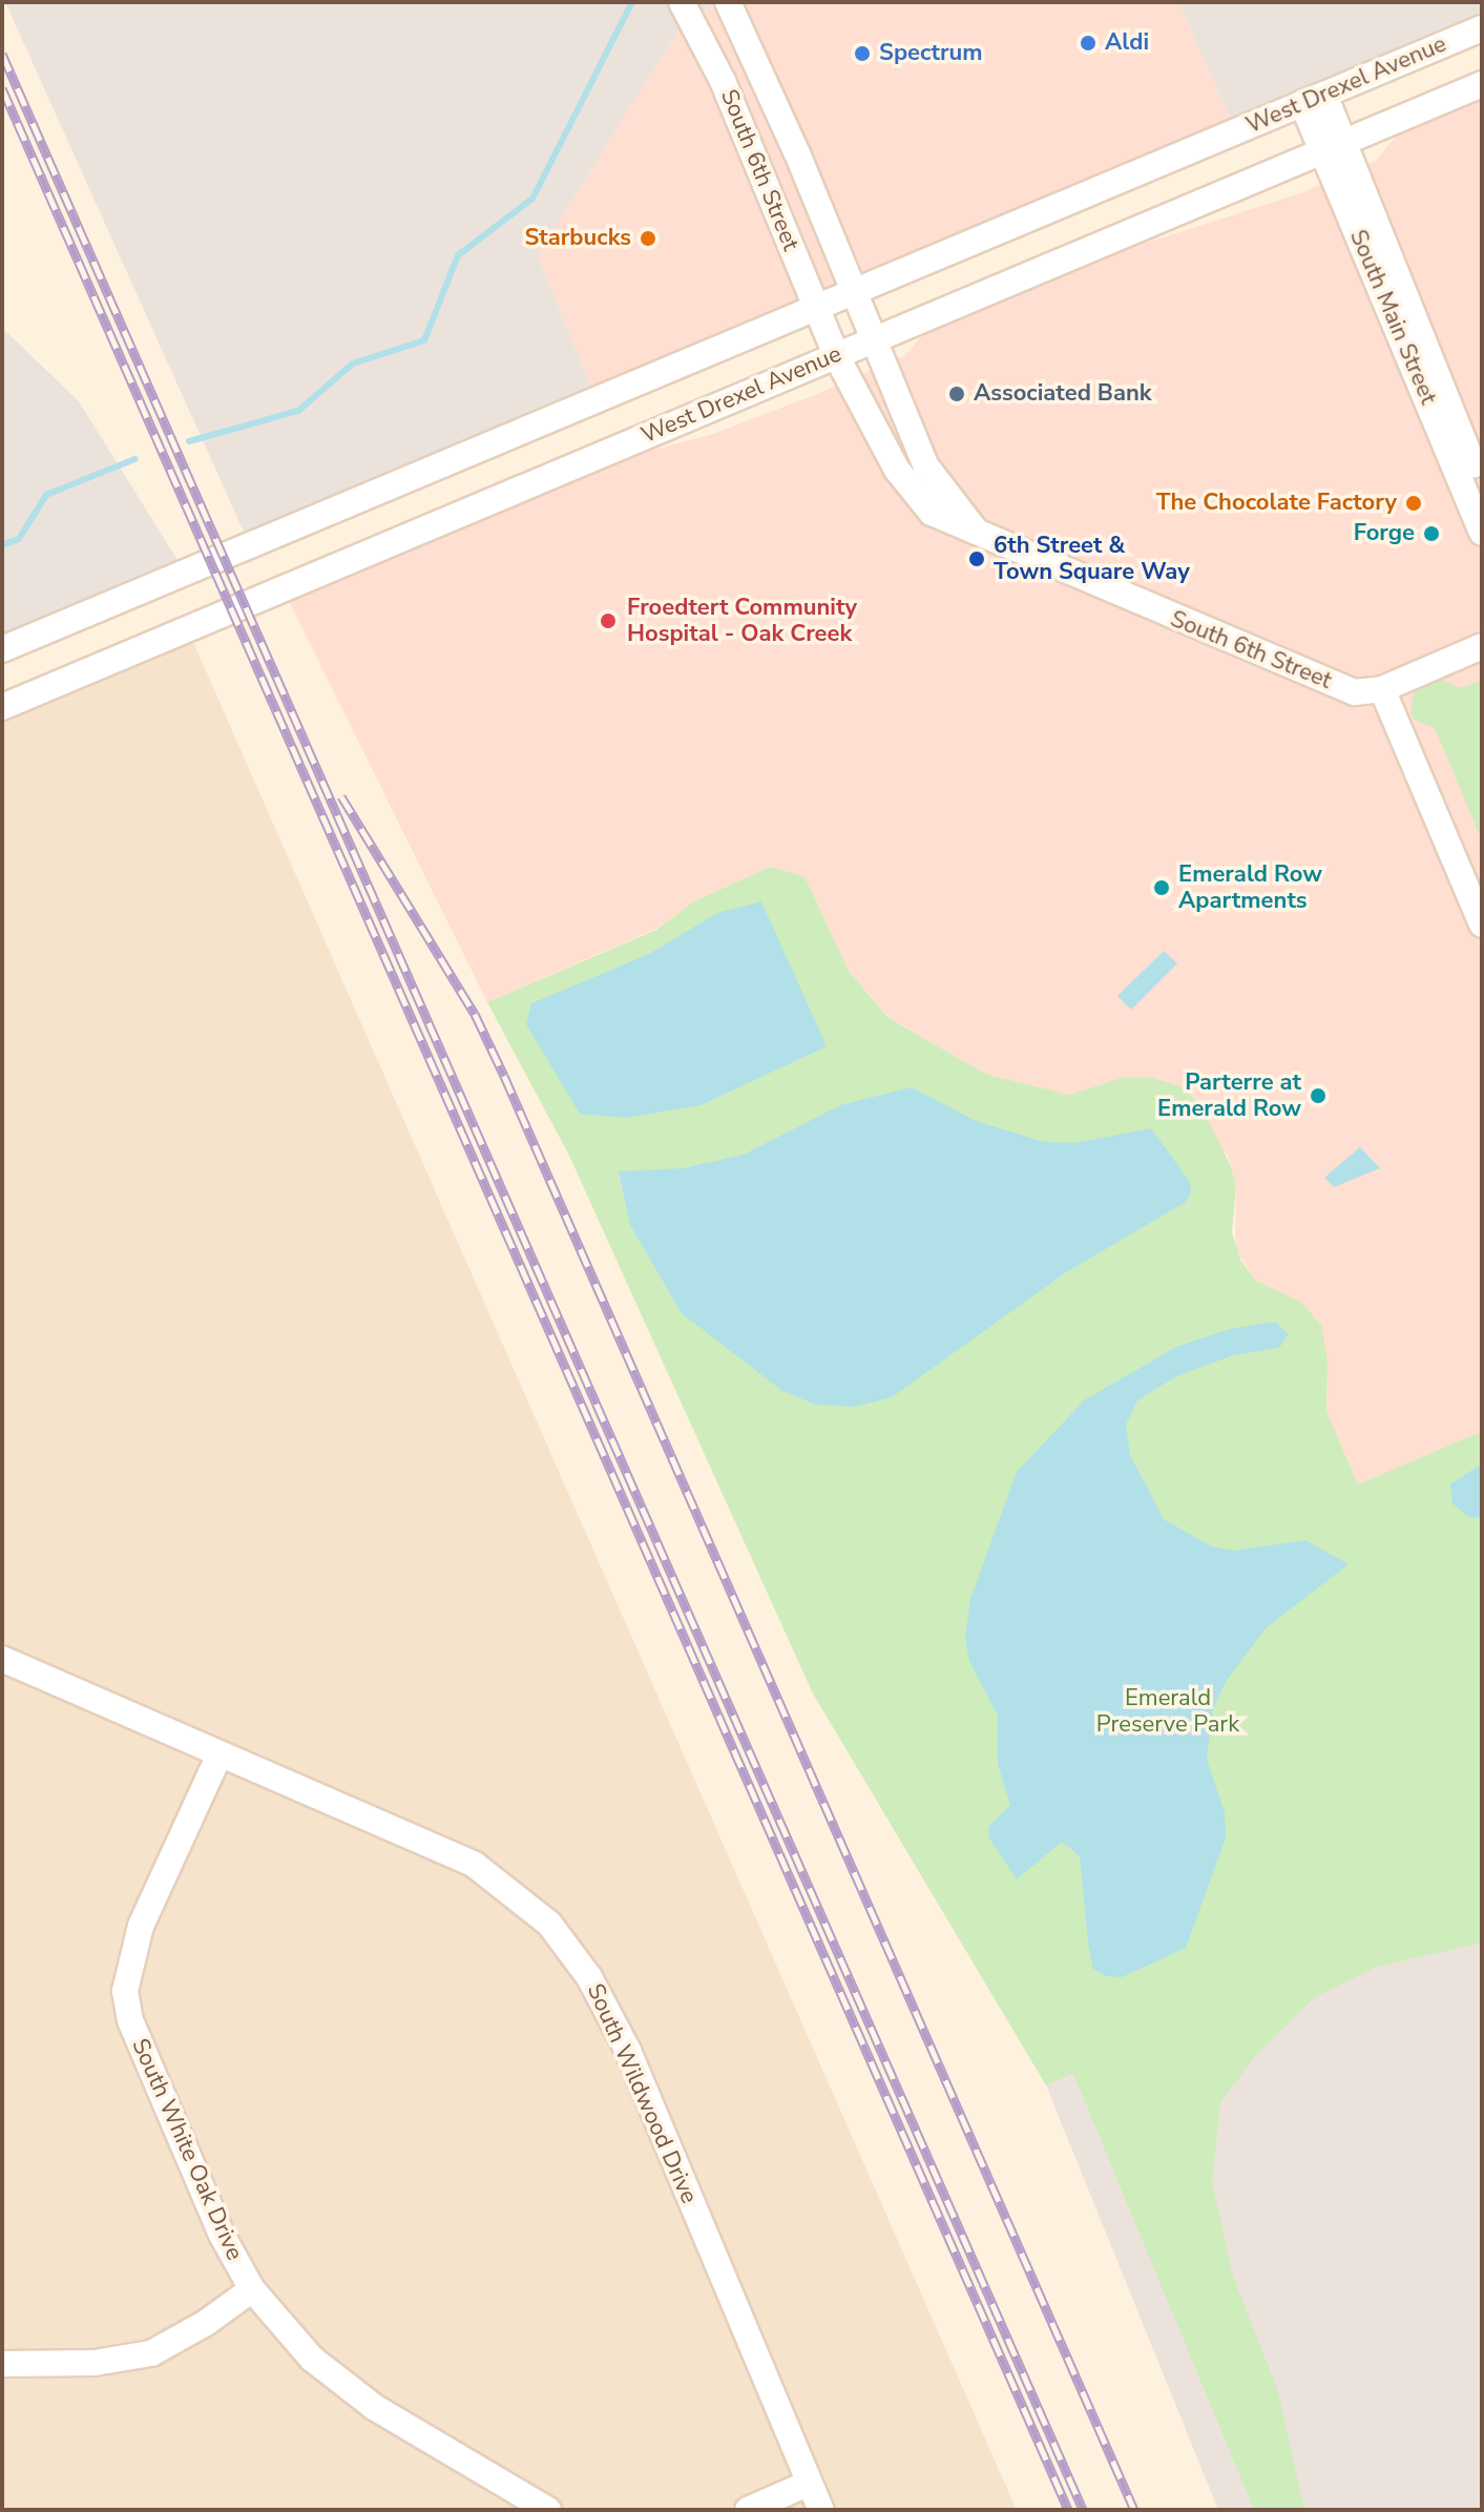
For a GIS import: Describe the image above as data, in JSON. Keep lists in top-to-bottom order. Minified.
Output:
{"streets":{"street":["West Drexel Avenue","South 6th Street","South Main Street","South Wildwood Drive","South White Oak Drive"]},"crossings":[["West Drexel Avenue","South 6th Street"],["West Drexel Avenue","South Main Street"],["South Wildwood Drive","South White Oak Drive"]],"parks":["Emerald Preserve Park"],"places":["Aldi","Spectrum","Starbucks","Associated Bank","The Chocolate Factory","Forge","6th Street & Town Square Way","Froedtert Community Hospital - Oak Creek","Emerald Row Apartments","Parterre at Emerald Row"]}
